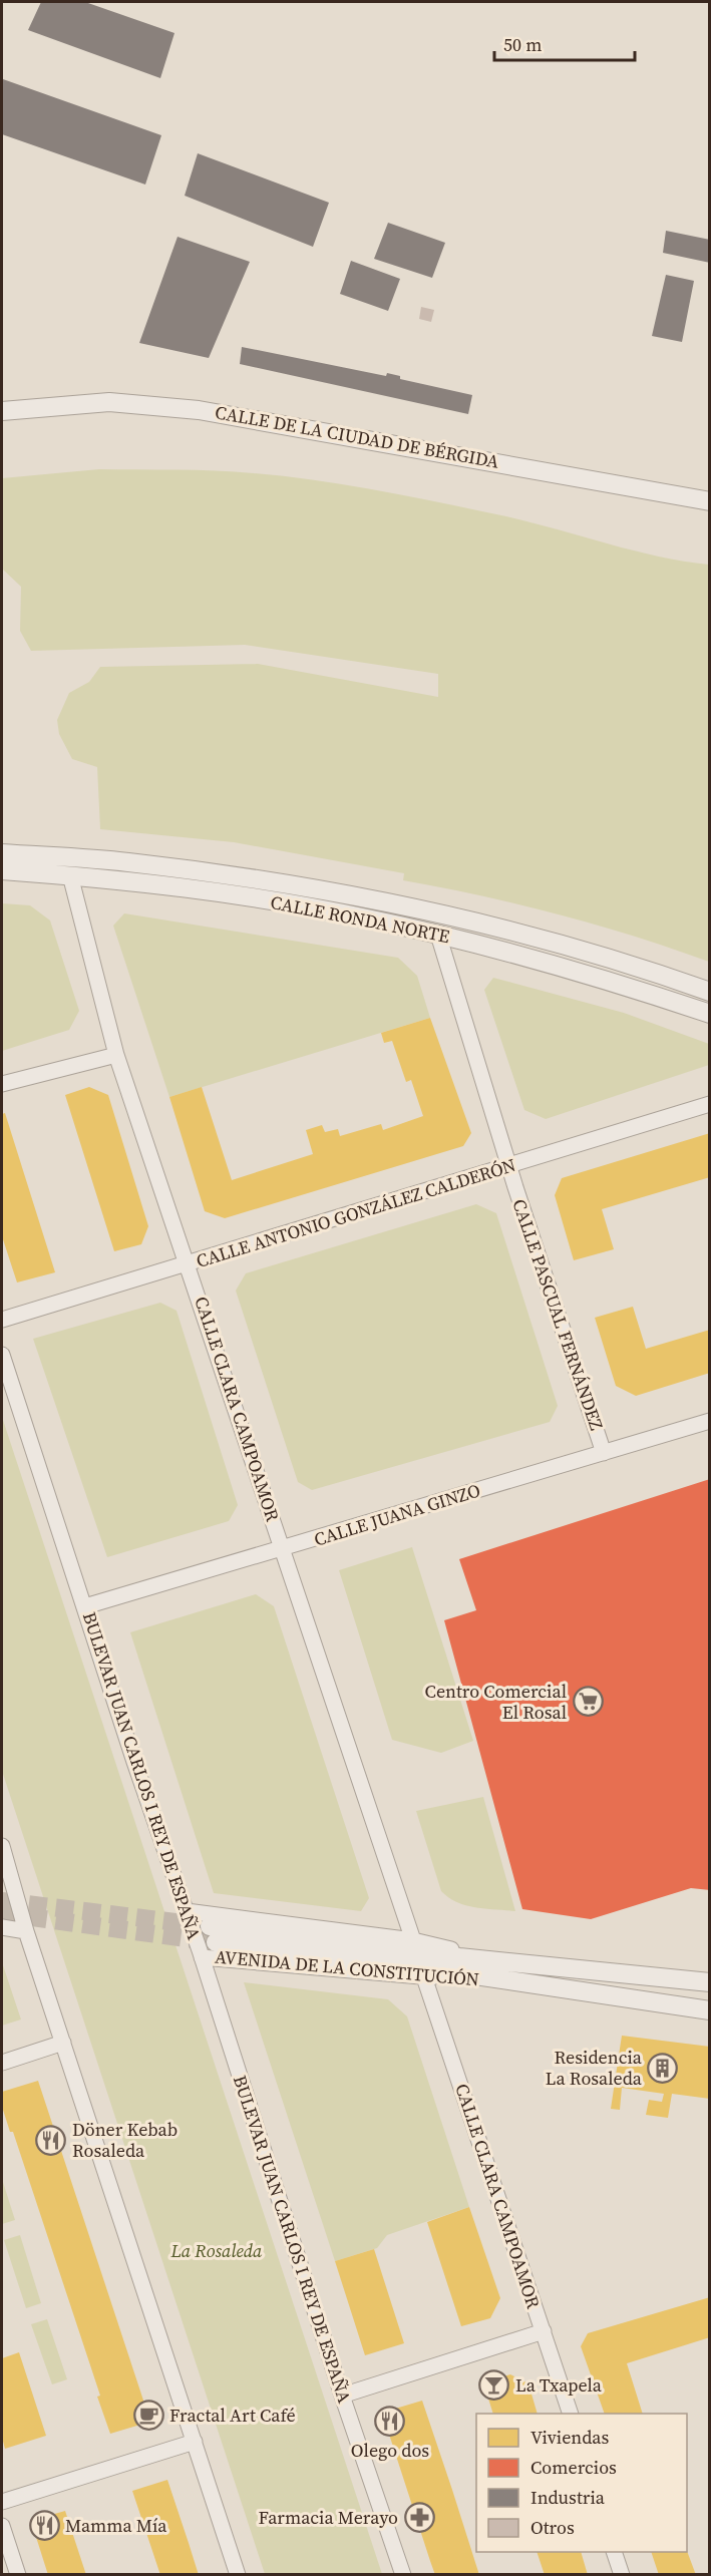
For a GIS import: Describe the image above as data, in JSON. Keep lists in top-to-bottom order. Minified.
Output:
{"streets":{"street":["CALLE DE LA CIUDAD DE BÉRGIDA","CALLE RONDA NORTE","CALLE ANTONIO GONZÁLEZ CALDERÓN","CALLE PASCUAL FERNÁNDEZ","CALLE CLARA CAMPOAMOR","CALLE JUANA GINZO","BULEVAR JUAN CARLOS I REY DE ESPAÑA","AVENIDA DE LA CONSTITUCIÓN"]},"crossings":[["CALLE RONDA NORTE","CALLE PASCUAL FERNÁNDEZ"],["CALLE RONDA NORTE","CALLE CLARA CAMPOAMOR"],["CALLE ANTONIO GONZÁLEZ CALDERÓN","CALLE PASCUAL FERNÁNDEZ"],["CALLE ANTONIO GONZÁLEZ CALDERÓN","CALLE CLARA CAMPOAMOR"],["CALLE PASCUAL FERNÁNDEZ","CALLE JUANA GINZO"],["CALLE CLARA CAMPOAMOR","CALLE JUANA GINZO"],["CALLE CLARA CAMPOAMOR","AVENIDA DE LA CONSTITUCIÓN"],["CALLE JUANA GINZO","BULEVAR JUAN CARLOS I REY DE ESPAÑA"],["BULEVAR JUAN CARLOS I REY DE ESPAÑA","AVENIDA DE LA CONSTITUCIÓN"]],"parks":["La Rosaleda"],"places":{"supermarket":["Centro Comercial El Rosal"],"building":["Residencia La Rosaleda"],"restaurant":["Döner Kebab Rosaleda","Olego dos","Mamma Mía"],"bar":["La Txapela"],"cafe":["Fractal Art Café"],"pharmacy":["Farmacia Merayo"]},"legend":["Viviendas","Comercios","Industria","Otros"],"scale_bar":"50 m"}
